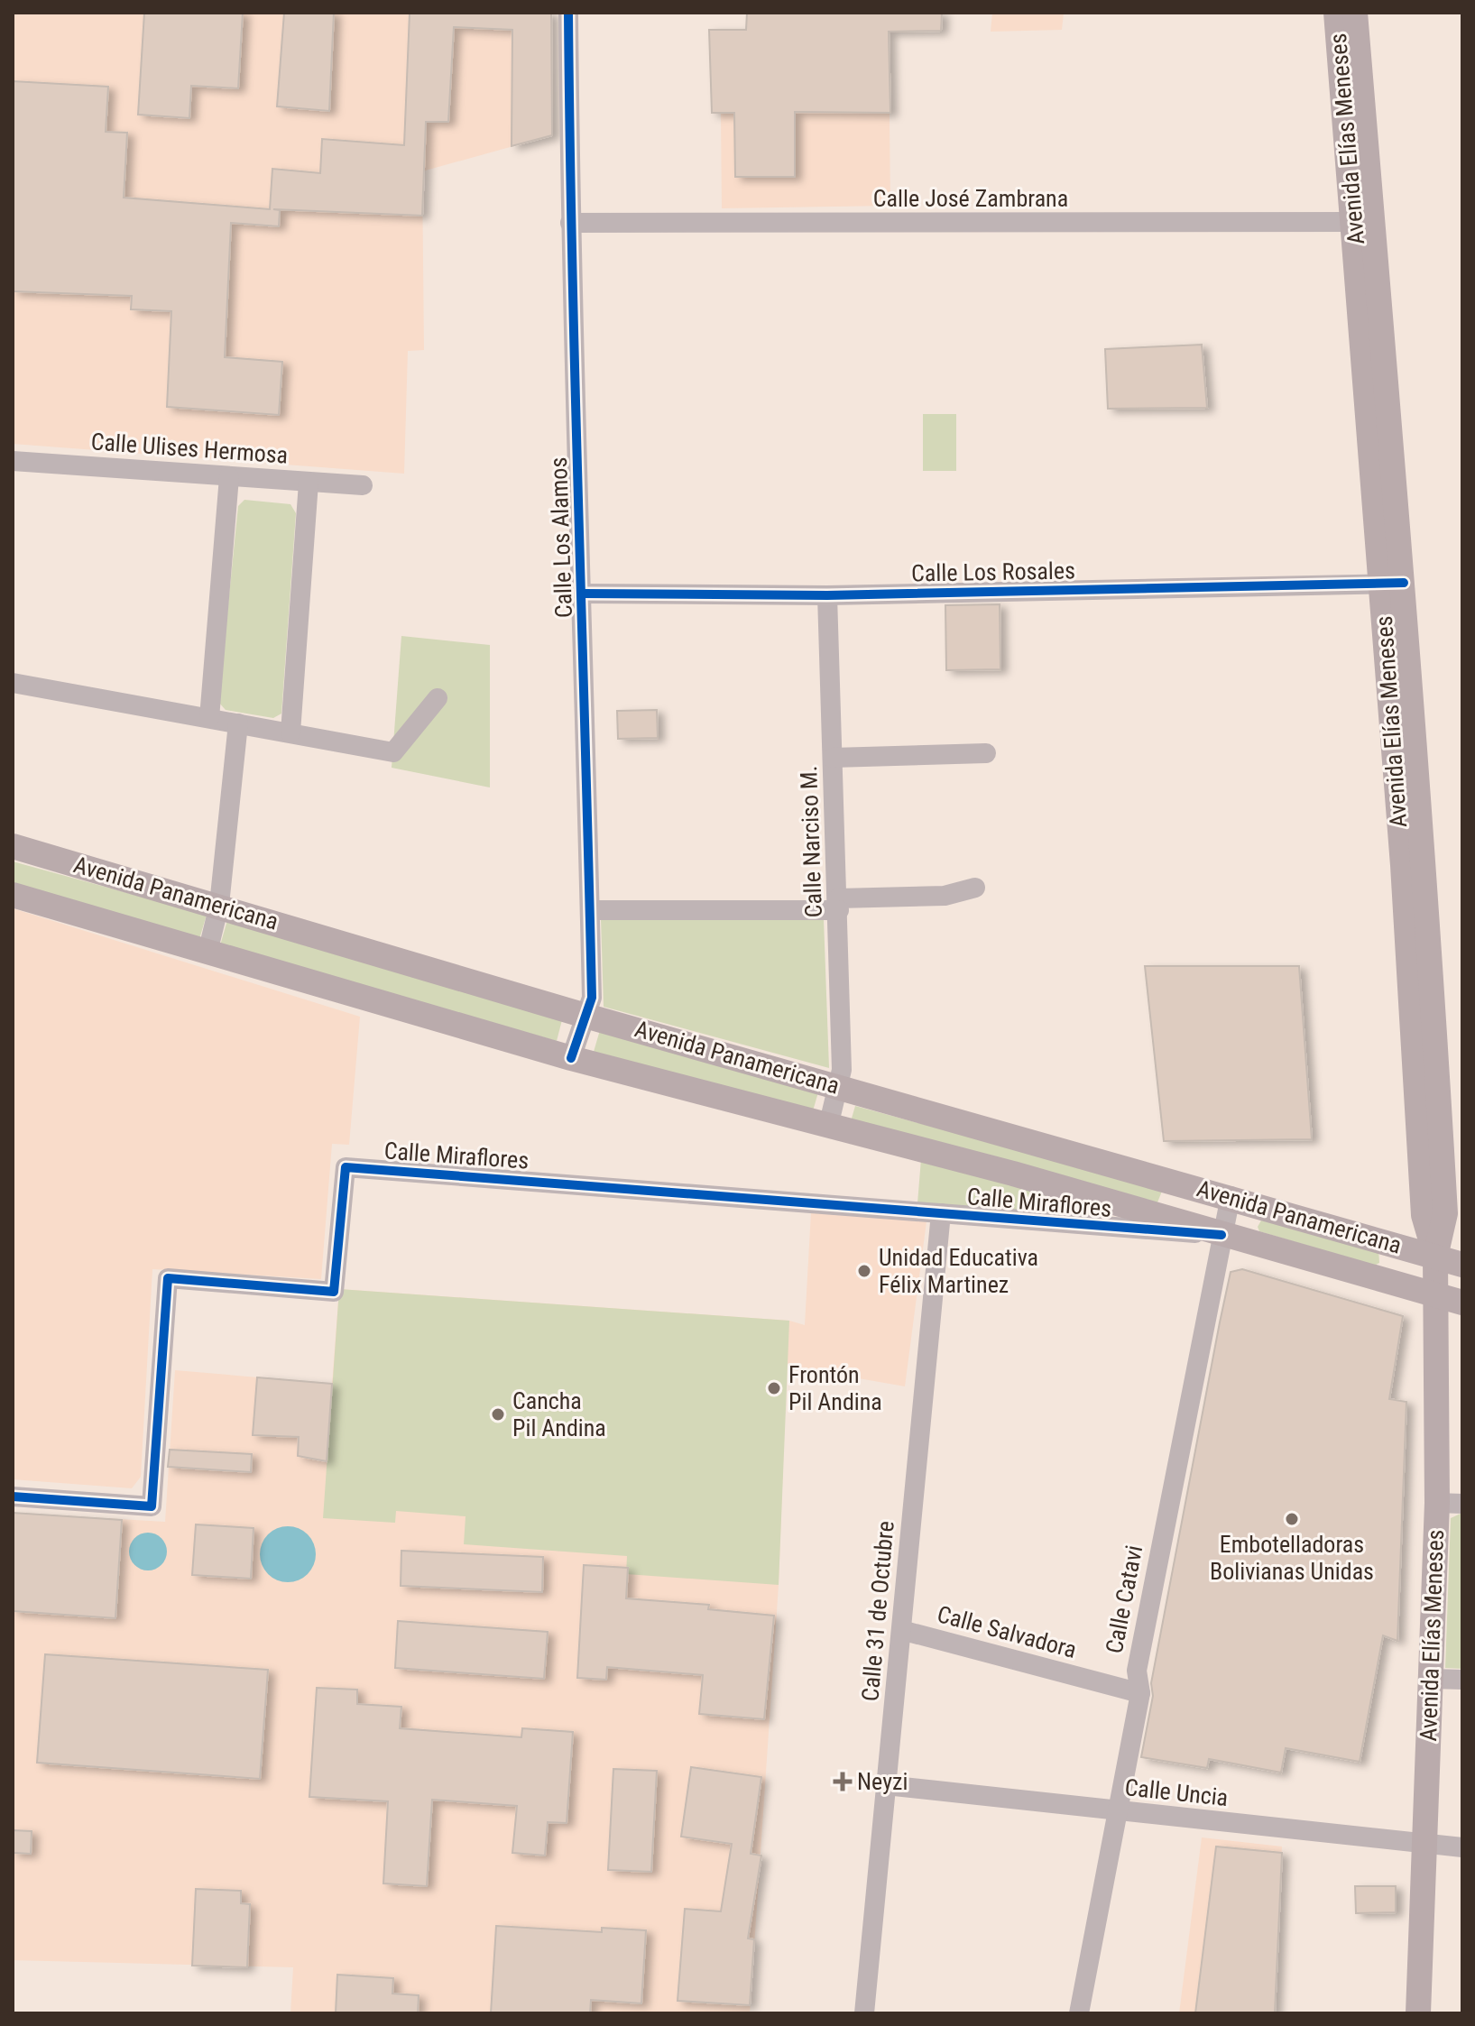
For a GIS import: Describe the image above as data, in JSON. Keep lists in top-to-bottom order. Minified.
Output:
{"streets":{"main road":["Avenida Elías Meneses","Avenida Panamericana"],"street":["Calle José Zambrana","Calle Ulises Hermosa","Calle Los Alamos","Calle Los Rosales","Calle Narciso M.","Calle Miraflores","Calle Catavi","Calle 31 de Octubre","Calle Salvadora","Calle Uncia"]},"crossings":[["Avenida Elías Meneses","Calle José Zambrana"],["Avenida Elías Meneses","Calle Los Rosales"],["Avenida Elías Meneses","Avenida Panamericana"],["Avenida Elías Meneses","Calle Uncia"],["Calle José Zambrana","Calle Los Alamos"],["Calle Los Alamos","Calle Los Rosales"],["Calle Los Alamos","Avenida Panamericana"],["Calle Los Rosales","Calle Narciso M."],["Calle Narciso M.","Avenida Panamericana"],["Avenida Panamericana","Calle Miraflores"],["Avenida Panamericana","Calle Catavi"],["Calle Miraflores","Calle Catavi"],["Calle Miraflores","Calle 31 de Octubre"],["Calle Catavi","Calle Salvadora"],["Calle Catavi","Calle Uncia"],["Calle 31 de Octubre","Calle Salvadora"],["Calle 31 de Octubre","Calle Uncia"]],"places":{"other":["Unidad Educativa Félix Martinez","Frontón Pil Andina","Cancha Pil Andina","Embotelladoras Bolivianas Unidas"],"health":["Neyzi"]}}
